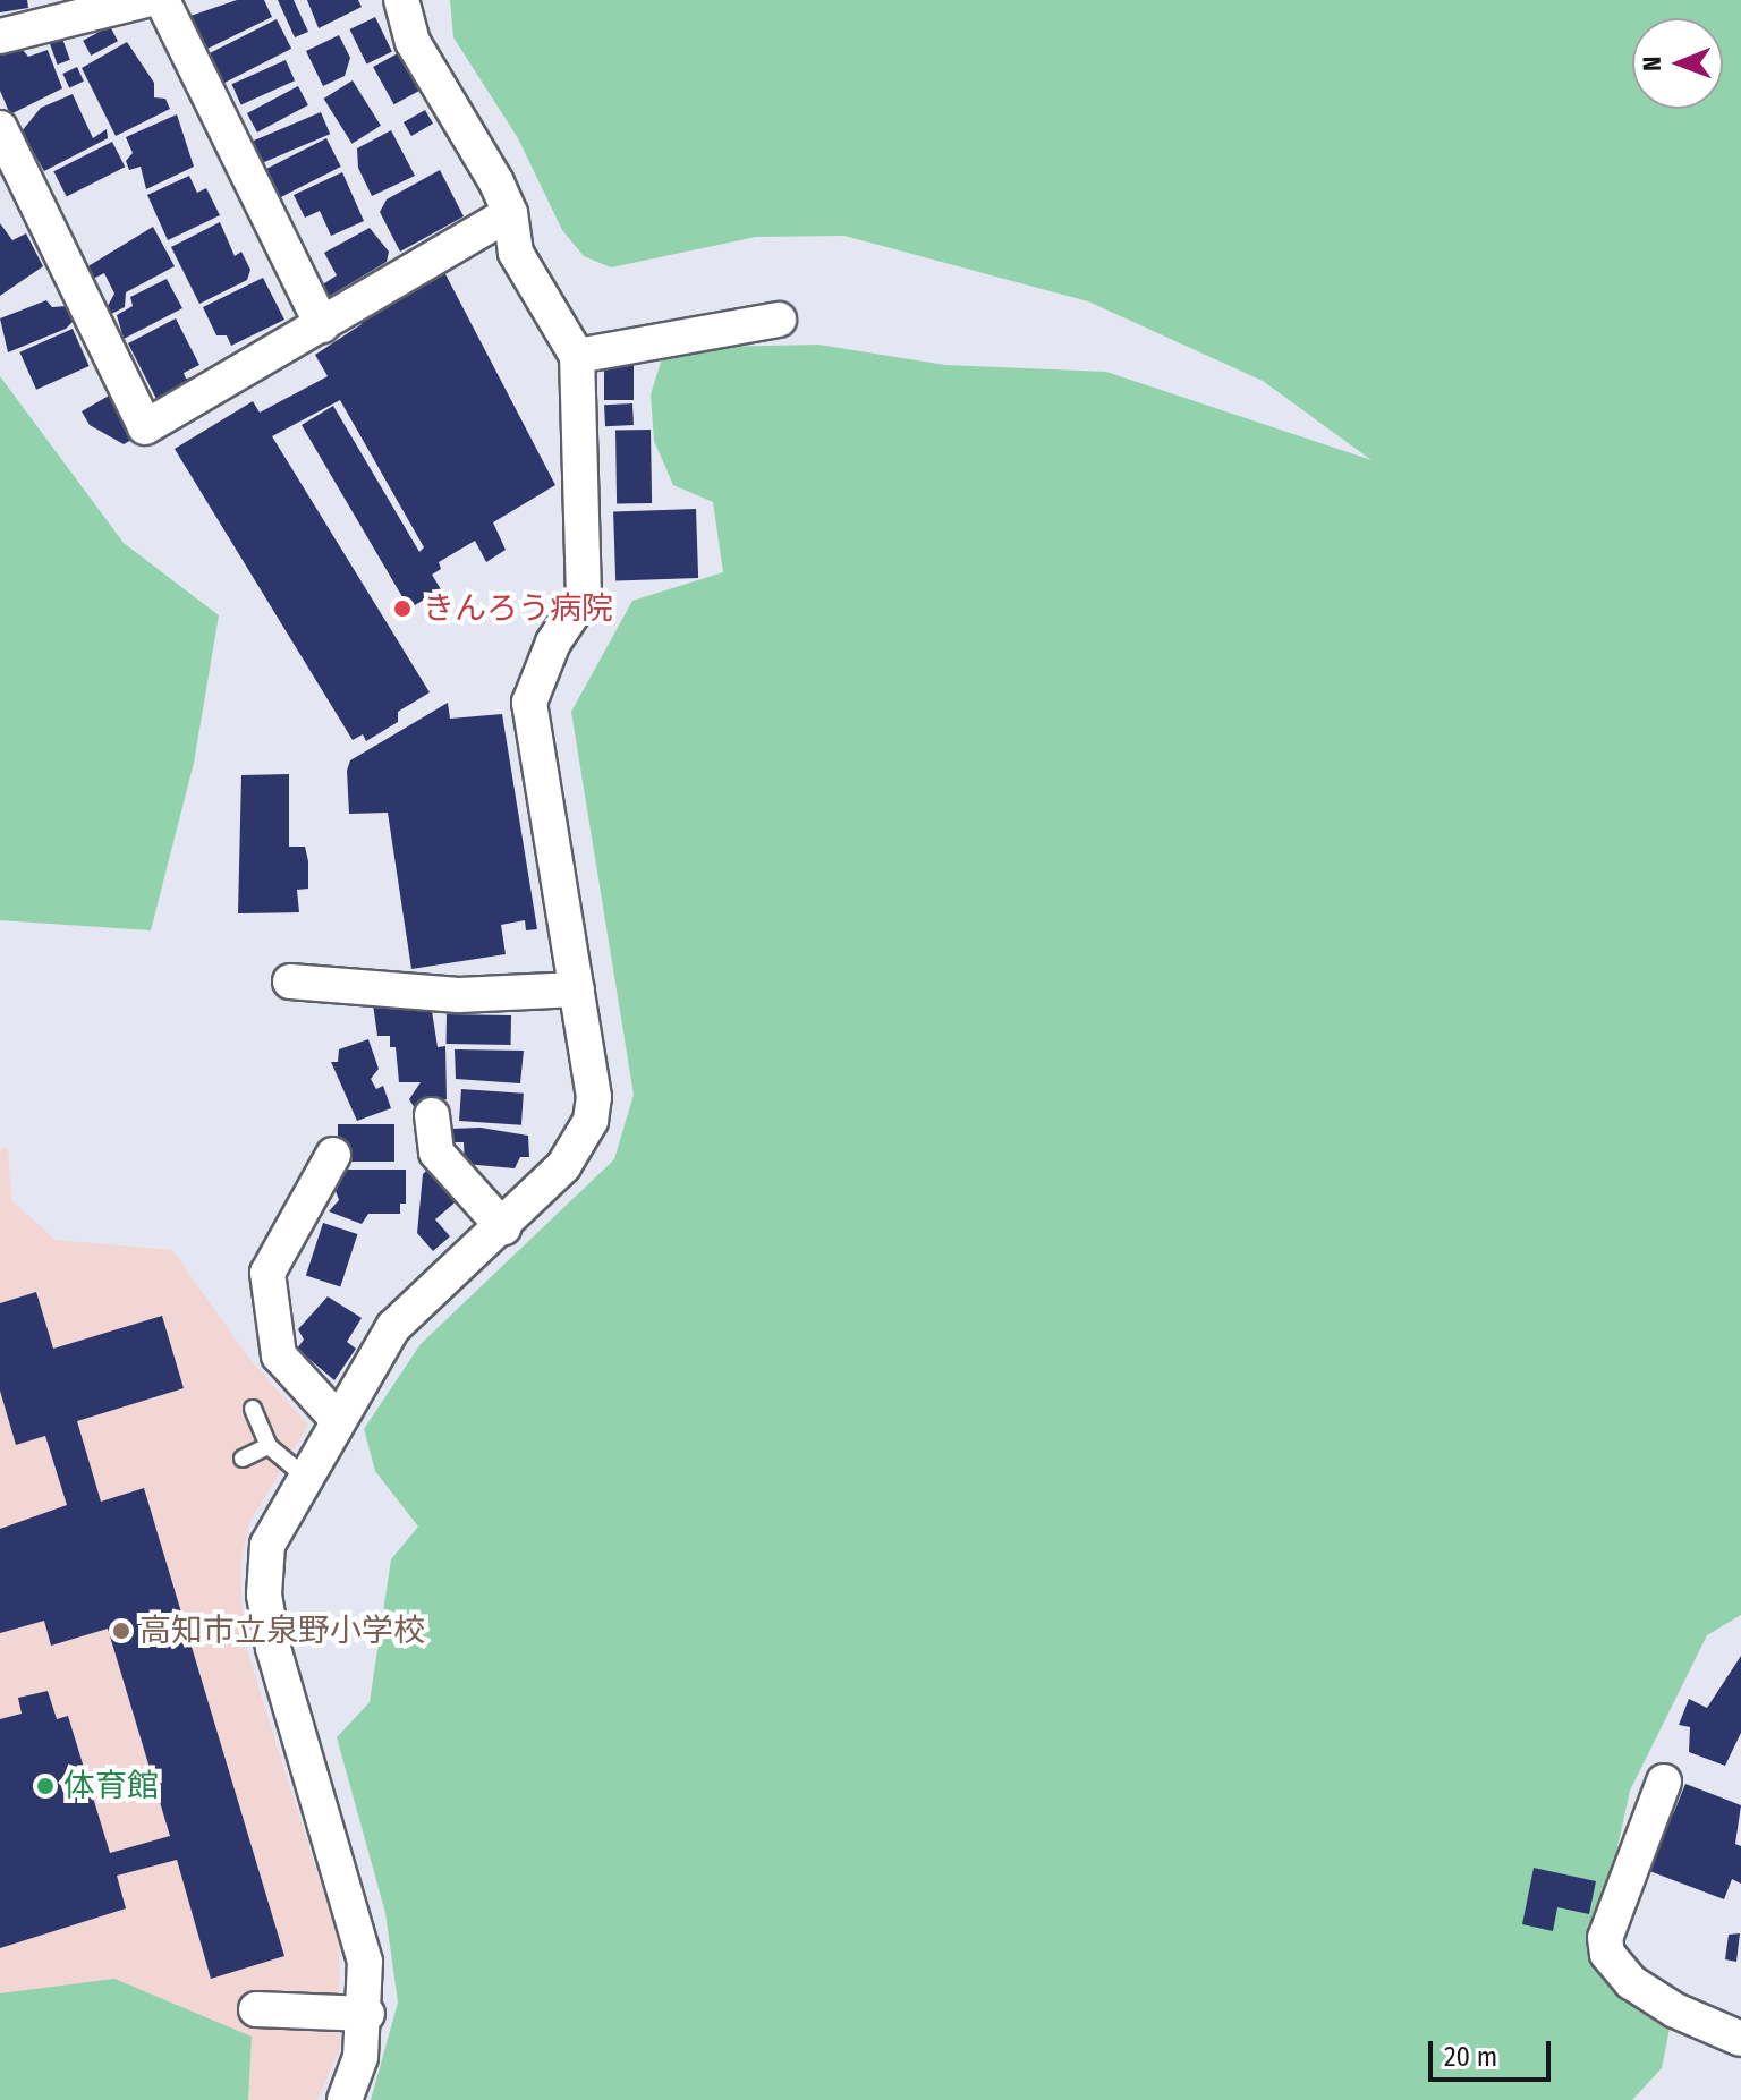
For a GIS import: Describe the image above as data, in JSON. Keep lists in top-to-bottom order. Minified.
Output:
{"places":["きんろう病院","高知市立泉野小学校","体育館"],"scale_bar":"20 m","north":"left"}
